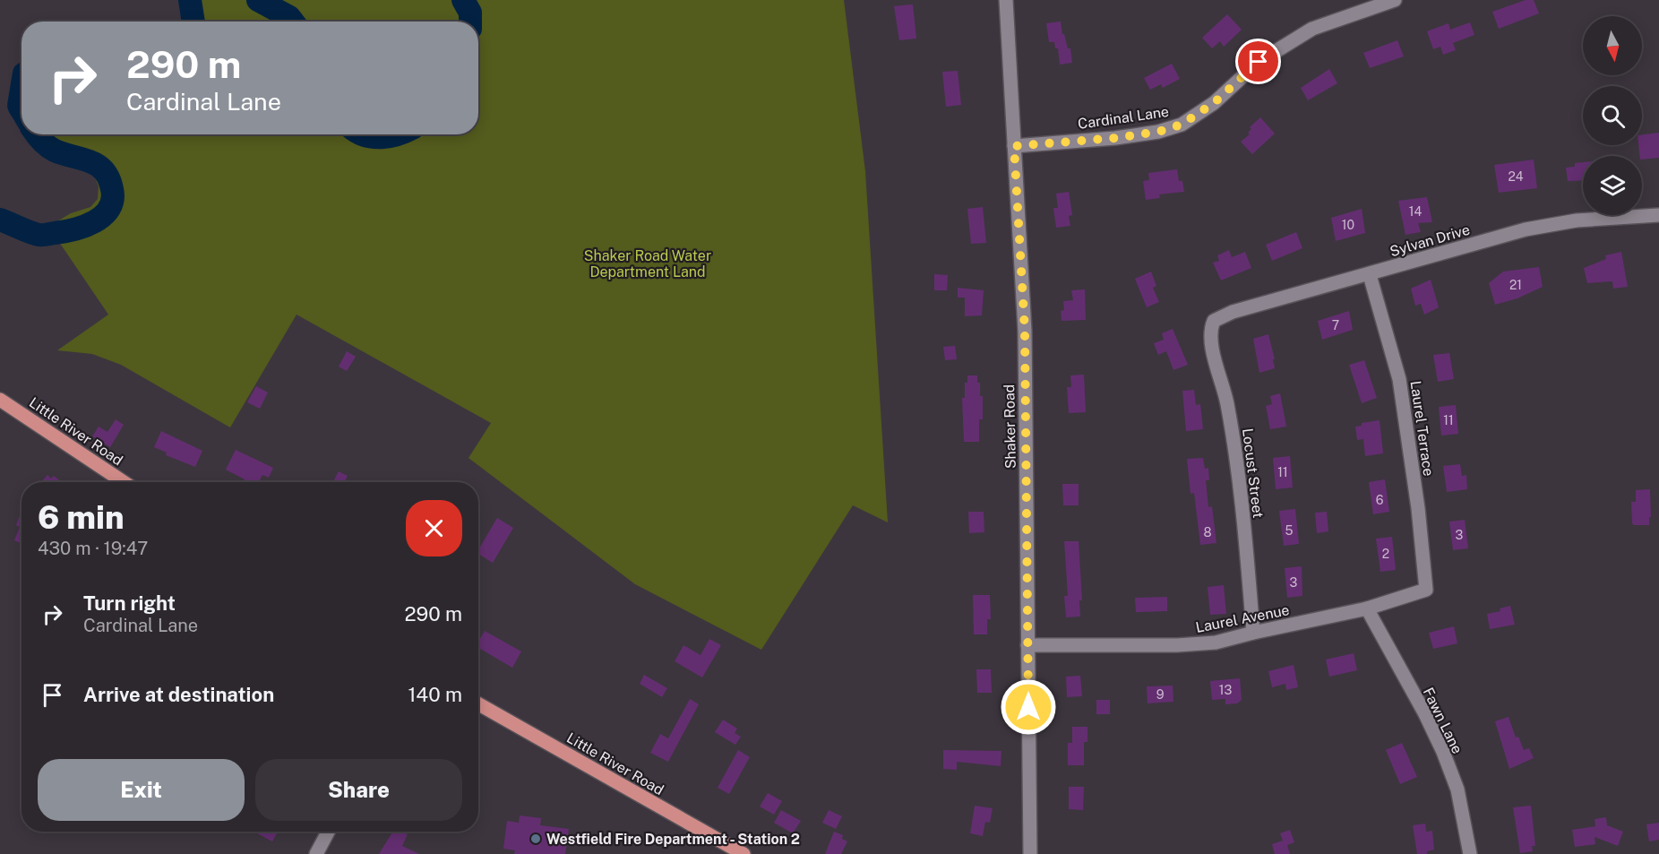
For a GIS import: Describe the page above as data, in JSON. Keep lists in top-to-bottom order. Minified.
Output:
{"streets":{"main road":["Little River Road"],"street":["Cardinal Lane","Sylvan Drive","Shaker Road","Laurel Terrace","Locust Street","Laurel Avenue","Fawn Lane"]},"crossings":[["Cardinal Lane","Shaker Road"],["Sylvan Drive","Laurel Terrace"],["Sylvan Drive","Locust Street"],["Shaker Road","Laurel Avenue"],["Laurel Terrace","Laurel Avenue"],["Locust Street","Laurel Avenue"],["Laurel Avenue","Fawn Lane"]],"parks":["Shaker Road Water Department Land"],"places":["Westfield Fire Department - Station 2"],"house_numbers":["24","14","10","21","7","11","11","6","5","8","3","2","3","13","9"],"north":"bottom","page":{"turn":["290 m","Cardinal Lane"],"heading":["6 min","430 m · 19:47"],"list":[{"name":"Turn right","note":"Cardinal Lane","value":"290 m"},{"name":"Arrive at destination","value":"140 m"}],"buttons":["Exit","Share"]}}
